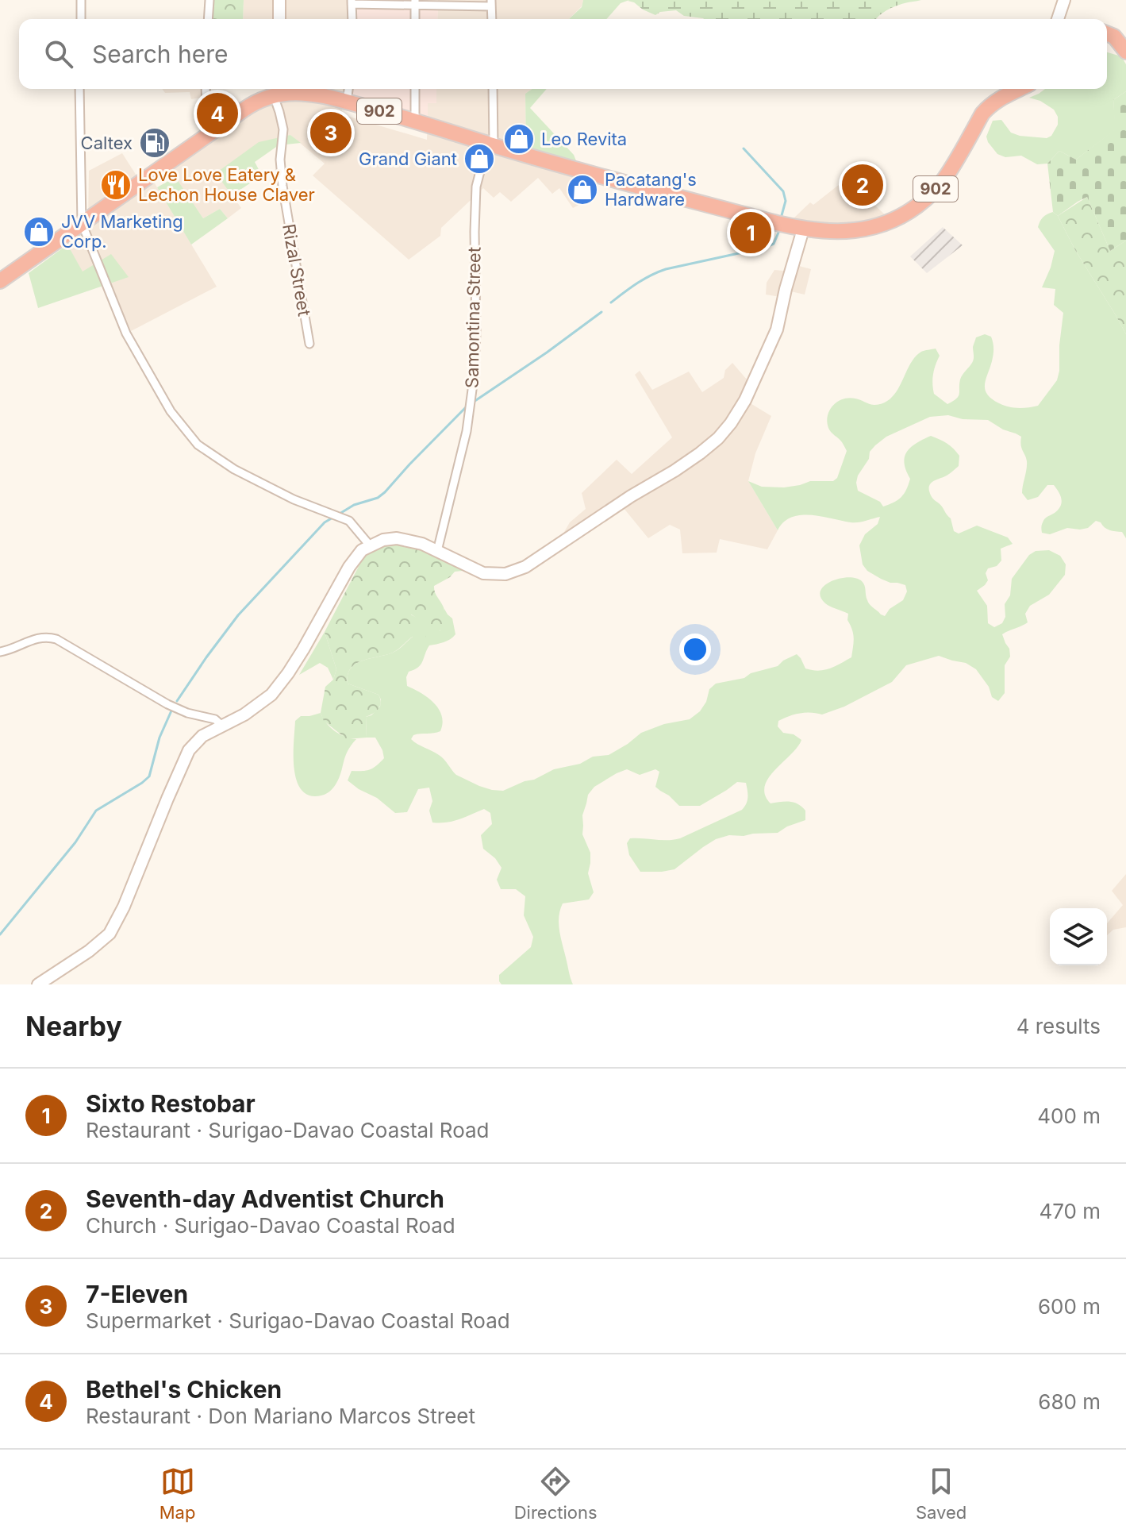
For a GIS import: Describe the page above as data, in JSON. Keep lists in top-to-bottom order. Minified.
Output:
{"streets":{"highway":["902"],"street":["Rizal Street","Samontina Street"]},"crossings":[["902","Rizal Street"],["902","Samontina Street"]],"places":{"shop":["Leo Revita","Grand Giant","Pacatang's Hardware","JVV Marketing Corp."],"fuel station":["Caltex"],"restaurant":["Love Love Eatery & Lechon House Claver"]},"page":{"search":"Search here","pins":["4","3","2","1"],"heading":["Nearby","4 results"],"list":[{"mark":"1","name":"Sixto Restobar","note":"Restaurant · Surigao-Davao Coastal Road","value":"400 m"},{"mark":"2","name":"Seventh-day Adventist Church","note":"Church · Surigao-Davao Coastal Road","value":"470 m"},{"mark":"3","name":"7-Eleven","note":"Supermarket · Surigao-Davao Coastal Road","value":"600 m"},{"mark":"4","name":"Bethel's Chicken","note":"Restaurant · Don Mariano Marcos Street","value":"680 m"}],"nav":["Map","Directions","Saved"]}}
